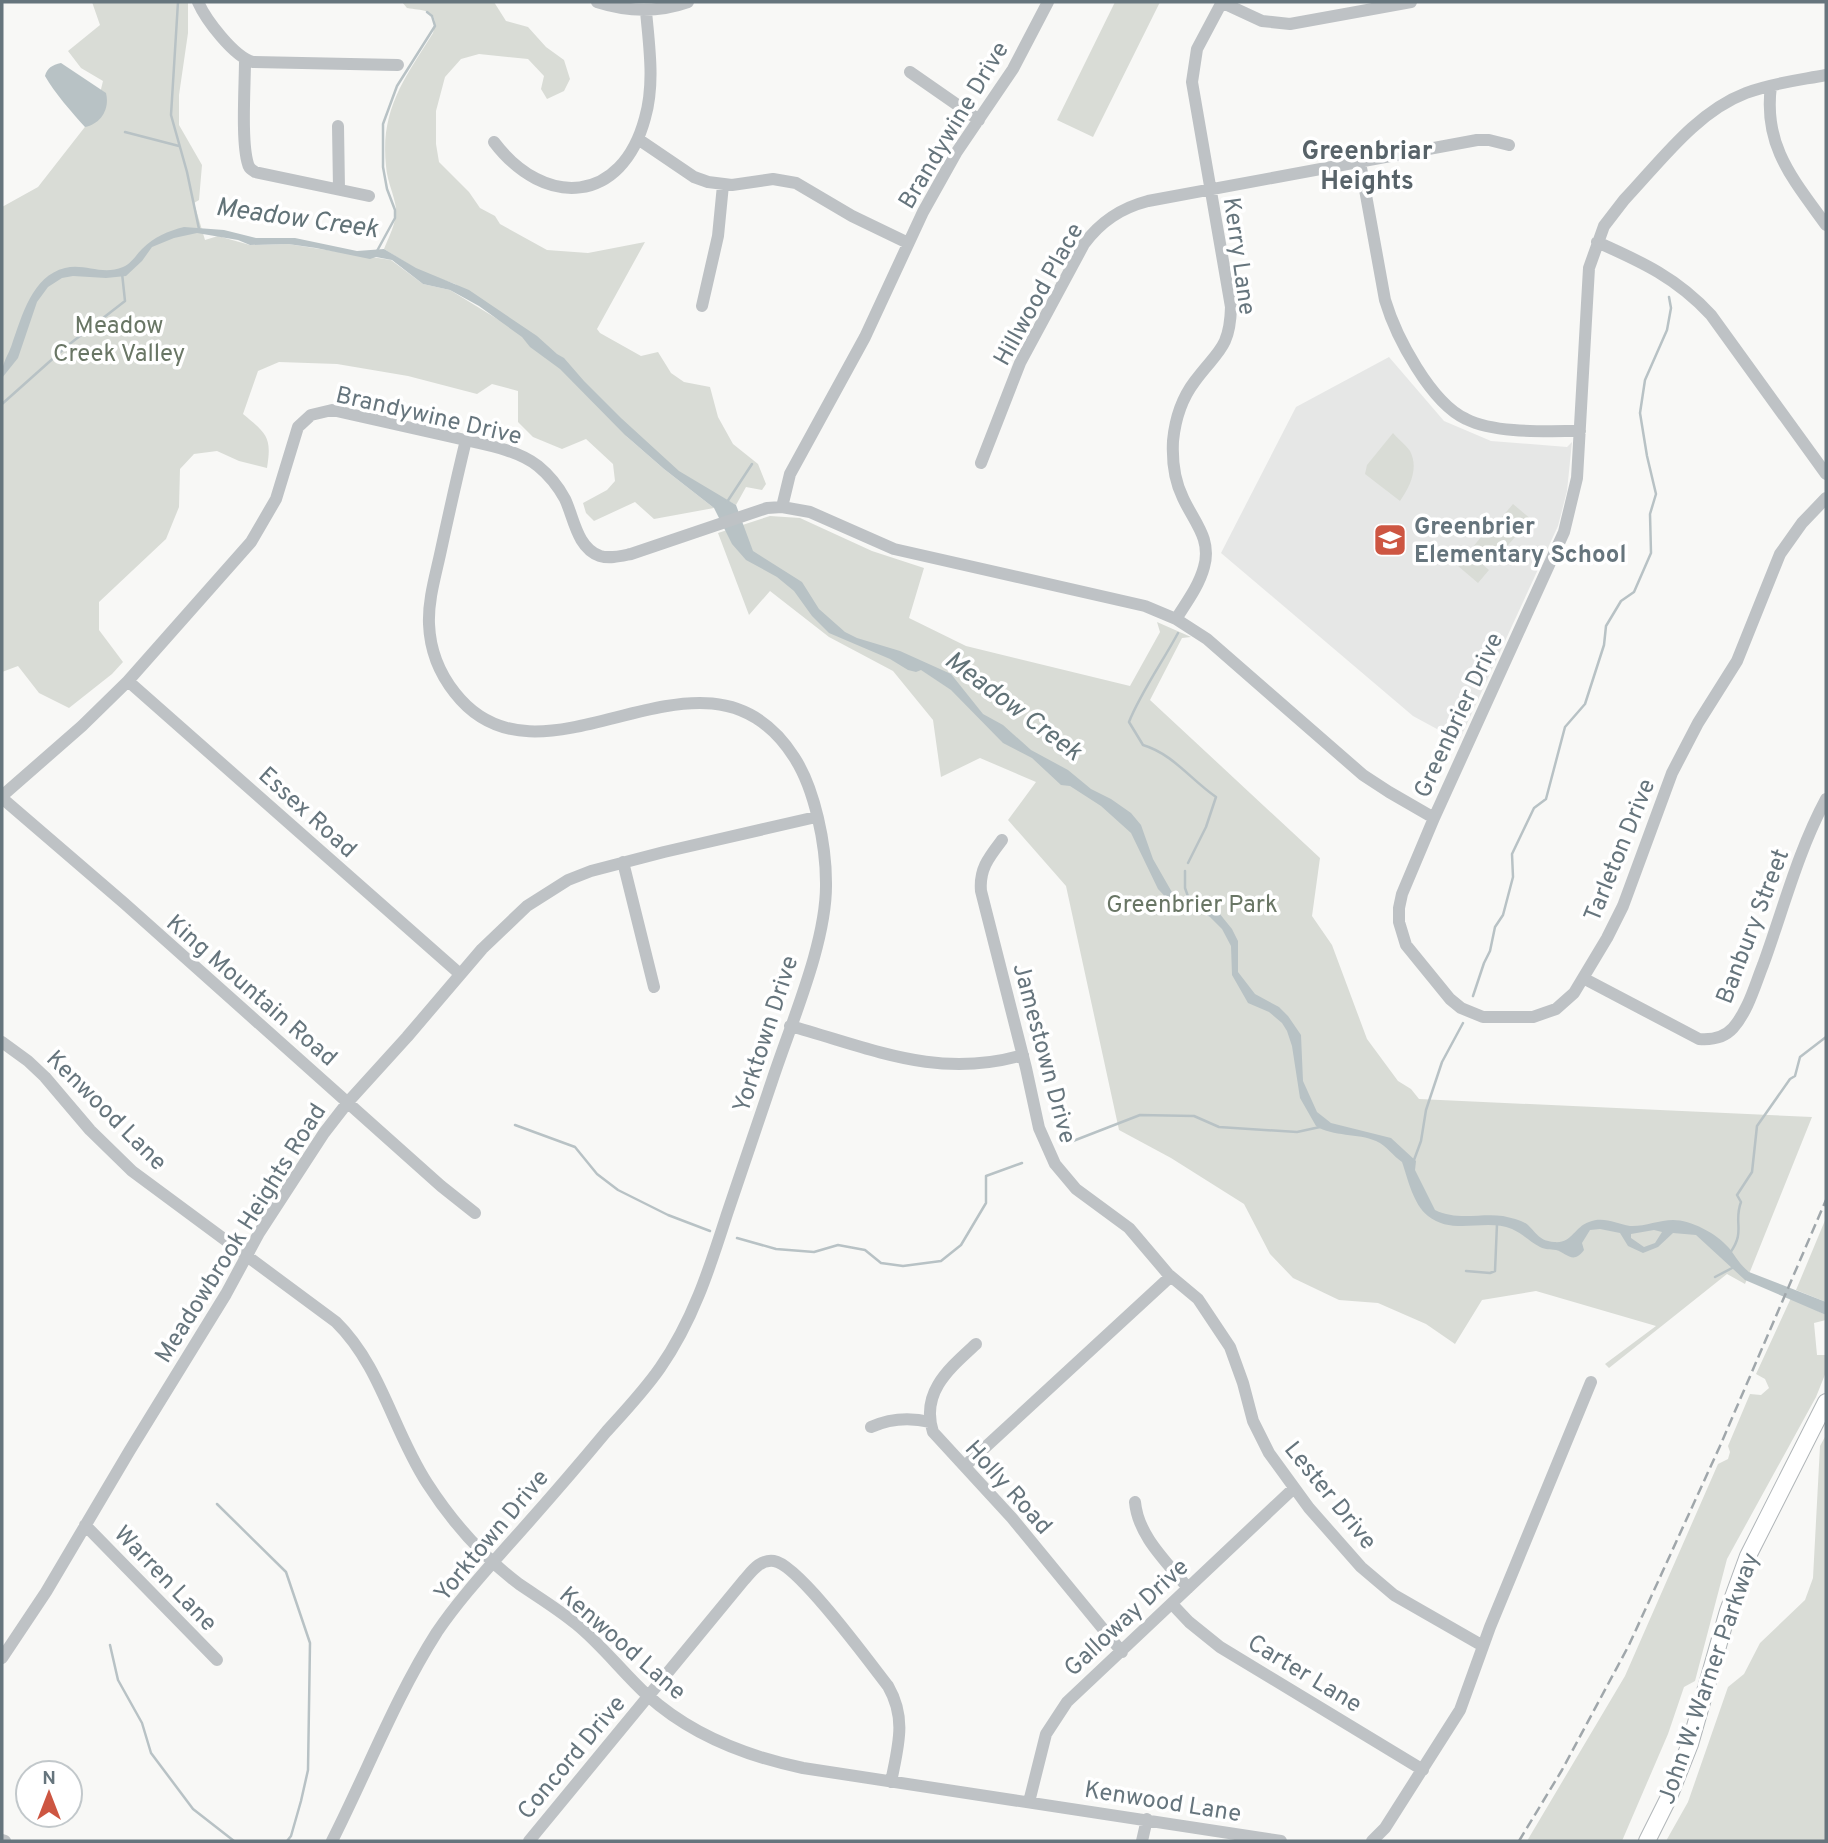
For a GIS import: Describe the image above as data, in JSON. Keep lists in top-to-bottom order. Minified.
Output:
{"streets":{"main road":["John W. Warner Parkway"],"street":["Brandywine Drive","Kerry Lane","Hillwood Place","Greenbrier Drive","Essex Road","Tarleton Drive","Banbury Street","King Mountain Road","Yorktown Drive","Jamestown Drive","Kenwood Lane","Meadowbrook Heights Road","Holly Road","Lester Drive","Warren Lane","Galloway Drive","Carter Lane","Concord Drive"]},"crossings":[["Brandywine Drive","Greenbrier Drive"],["Brandywine Drive","Essex Road"],["Brandywine Drive","King Mountain Road"],["Brandywine Drive","Yorktown Drive"],["Kerry Lane","Hillwood Place"],["Kerry Lane","Greenbrier Drive"],["Greenbrier Drive","Tarleton Drive"],["Essex Road","Meadowbrook Heights Road"],["Tarleton Drive","Banbury Street"],["King Mountain Road","Meadowbrook Heights Road"],["Yorktown Drive","Kenwood Lane"],["Yorktown Drive","Meadowbrook Heights Road"],["Jamestown Drive","Lester Drive"],["Kenwood Lane","Meadowbrook Heights Road"],["Kenwood Lane","Galloway Drive"],["Kenwood Lane","Concord Drive"],["Meadowbrook Heights Road","Warren Lane"],["Holly Road","Galloway Drive"],["Lester Drive","Galloway Drive"],["Galloway Drive","Carter Lane"]],"districts":["Greenbriar Heights"],"water":["Meadow Creek"],"parks":["Meadow Creek Valley","Greenbrier Park"],"places":{"school or university":["Greenbrier Elementary School"]},"north":"top"}
